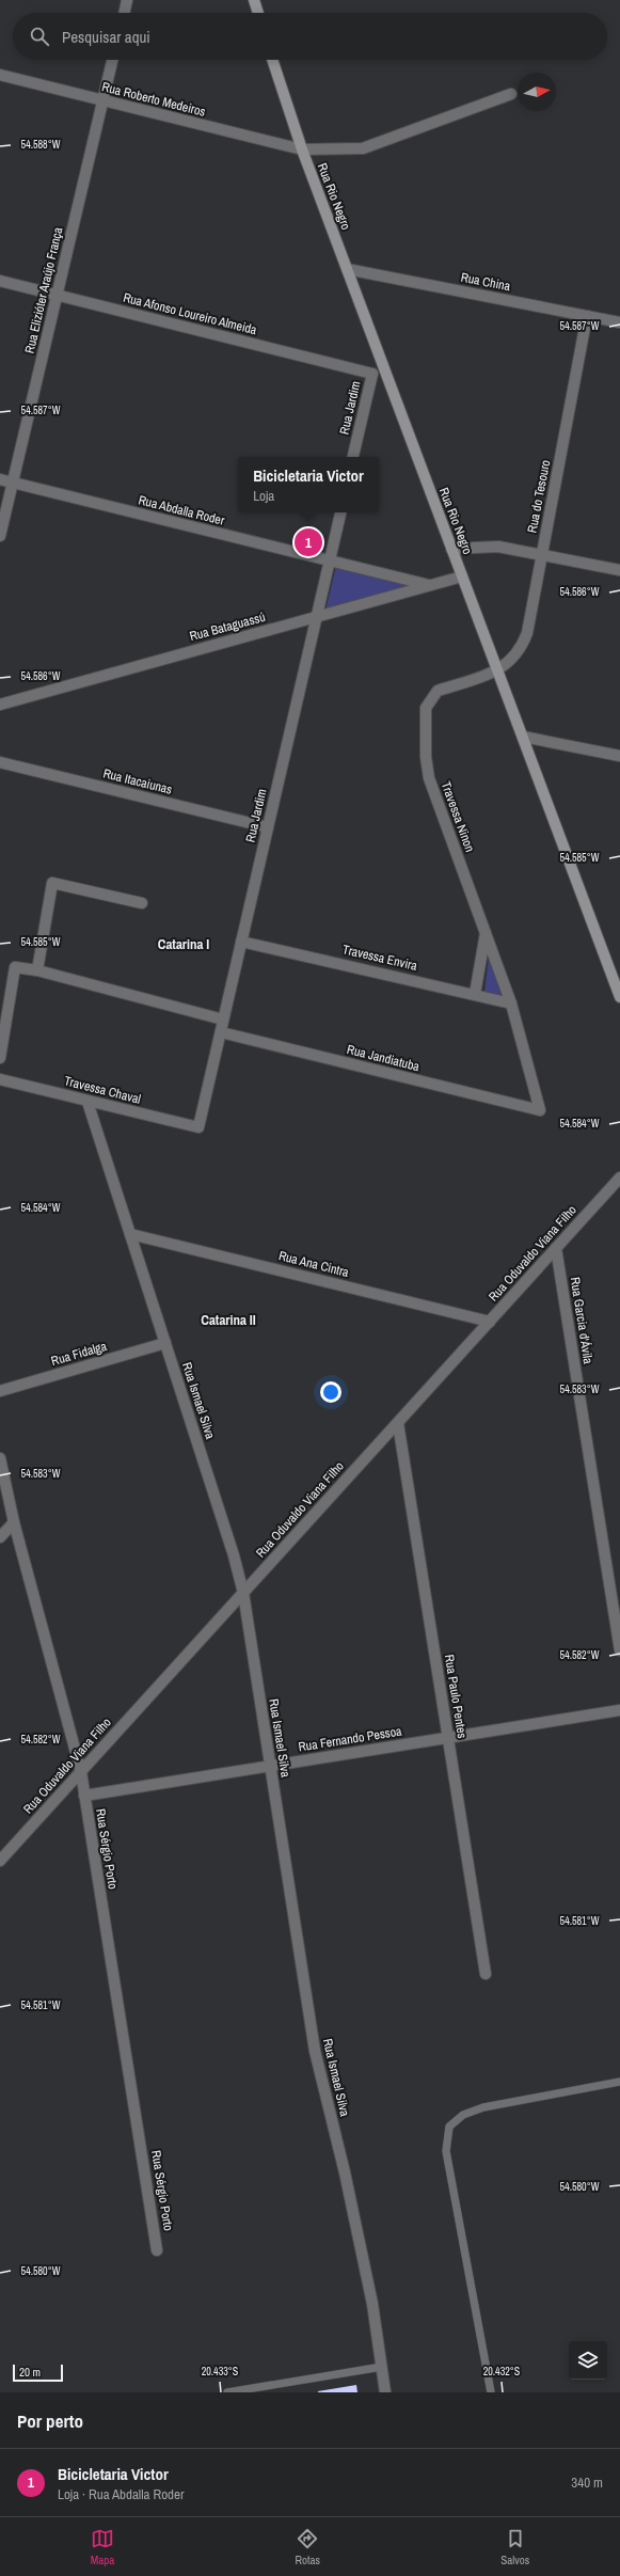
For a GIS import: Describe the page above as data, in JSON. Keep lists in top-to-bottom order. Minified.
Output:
{"streets":{"main road":["Rua Rio Negro"],"street":["Rua Roberto Medeiros","Rua China","Rua Elizióter Araújo França","Rua Afonso Loureiro Almeida","Rua Jardim","Rua do Tesouro","Rua Abdalla Roder","Rua Bataguassú","Rua Itacaiunas","Travessa Ninon","Travessa Envira","Rua Jandiatuba","Travessa Chaval","Rua Oduvaldo Viana Filho","Rua Ana Cintra","Rua Garcia d'Ávila","Rua Fidalga","Rua Ismael Silva","Rua Paulo Pentes","Rua Fernando Pessoa","Rua Sérgio Porto"]},"crossings":[["Rua Roberto Medeiros","Rua Rio Negro"],["Rua Roberto Medeiros","Rua Elizióter Araújo França"],["Rua Rio Negro","Rua China"],["Rua Rio Negro","Rua Jardim"],["Rua Rio Negro","Rua do Tesouro"],["Rua Rio Negro","Rua Bataguassú"],["Rua Rio Negro","Travessa Ninon"],["Rua China","Rua do Tesouro"],["Rua Elizióter Araújo França","Rua Afonso Loureiro Almeida"],["Rua Elizióter Araújo França","Rua Abdalla Roder"],["Rua Afonso Loureiro Almeida","Rua Jardim"],["Rua Jardim","Rua Abdalla Roder"],["Rua Jardim","Rua Bataguassú"],["Rua Jardim","Rua Itacaiunas"],["Rua Jardim","Travessa Envira"],["Rua Jardim","Rua Jandiatuba"],["Rua Jardim","Travessa Chaval"],["Rua do Tesouro","Travessa Ninon"],["Rua Abdalla Roder","Rua Bataguassú"],["Travessa Ninon","Travessa Envira"],["Travessa Ninon","Rua Jandiatuba"],["Travessa Chaval","Rua Ismael Silva"],["Rua Oduvaldo Viana Filho","Rua Ana Cintra"],["Rua Oduvaldo Viana Filho","Rua Garcia d'Ávila"],["Rua Oduvaldo Viana Filho","Rua Ismael Silva"],["Rua Oduvaldo Viana Filho","Rua Paulo Pentes"],["Rua Oduvaldo Viana Filho","Rua Sérgio Porto"],["Rua Ana Cintra","Rua Ismael Silva"],["Rua Fidalga","Rua Ismael Silva"],["Rua Ismael Silva","Rua Fernando Pessoa"],["Rua Paulo Pentes","Rua Fernando Pessoa"],["Rua Fernando Pessoa","Rua Sérgio Porto"]],"districts":["Catarina I","Catarina II"],"scale_bar":"20 m","north":"right","page":{"search":"Pesquisar aqui","popup":["Bicicletaria Victor","Loja"],"pins":"1","scale":"20 m","heading":"Por perto","list":[{"mark":"1","name":"Bicicletaria Victor","note":"Loja · Rua Abdalla Roder","value":"340 m"}],"nav":["Mapa","Rotas","Salvos"]},"coordinates":["54.588°W","54.587°W","54.586°W","54.585°W","54.584°W","54.583°W","54.582°W","54.581°W","54.580°W","20.433°S","20.432°S"]}
